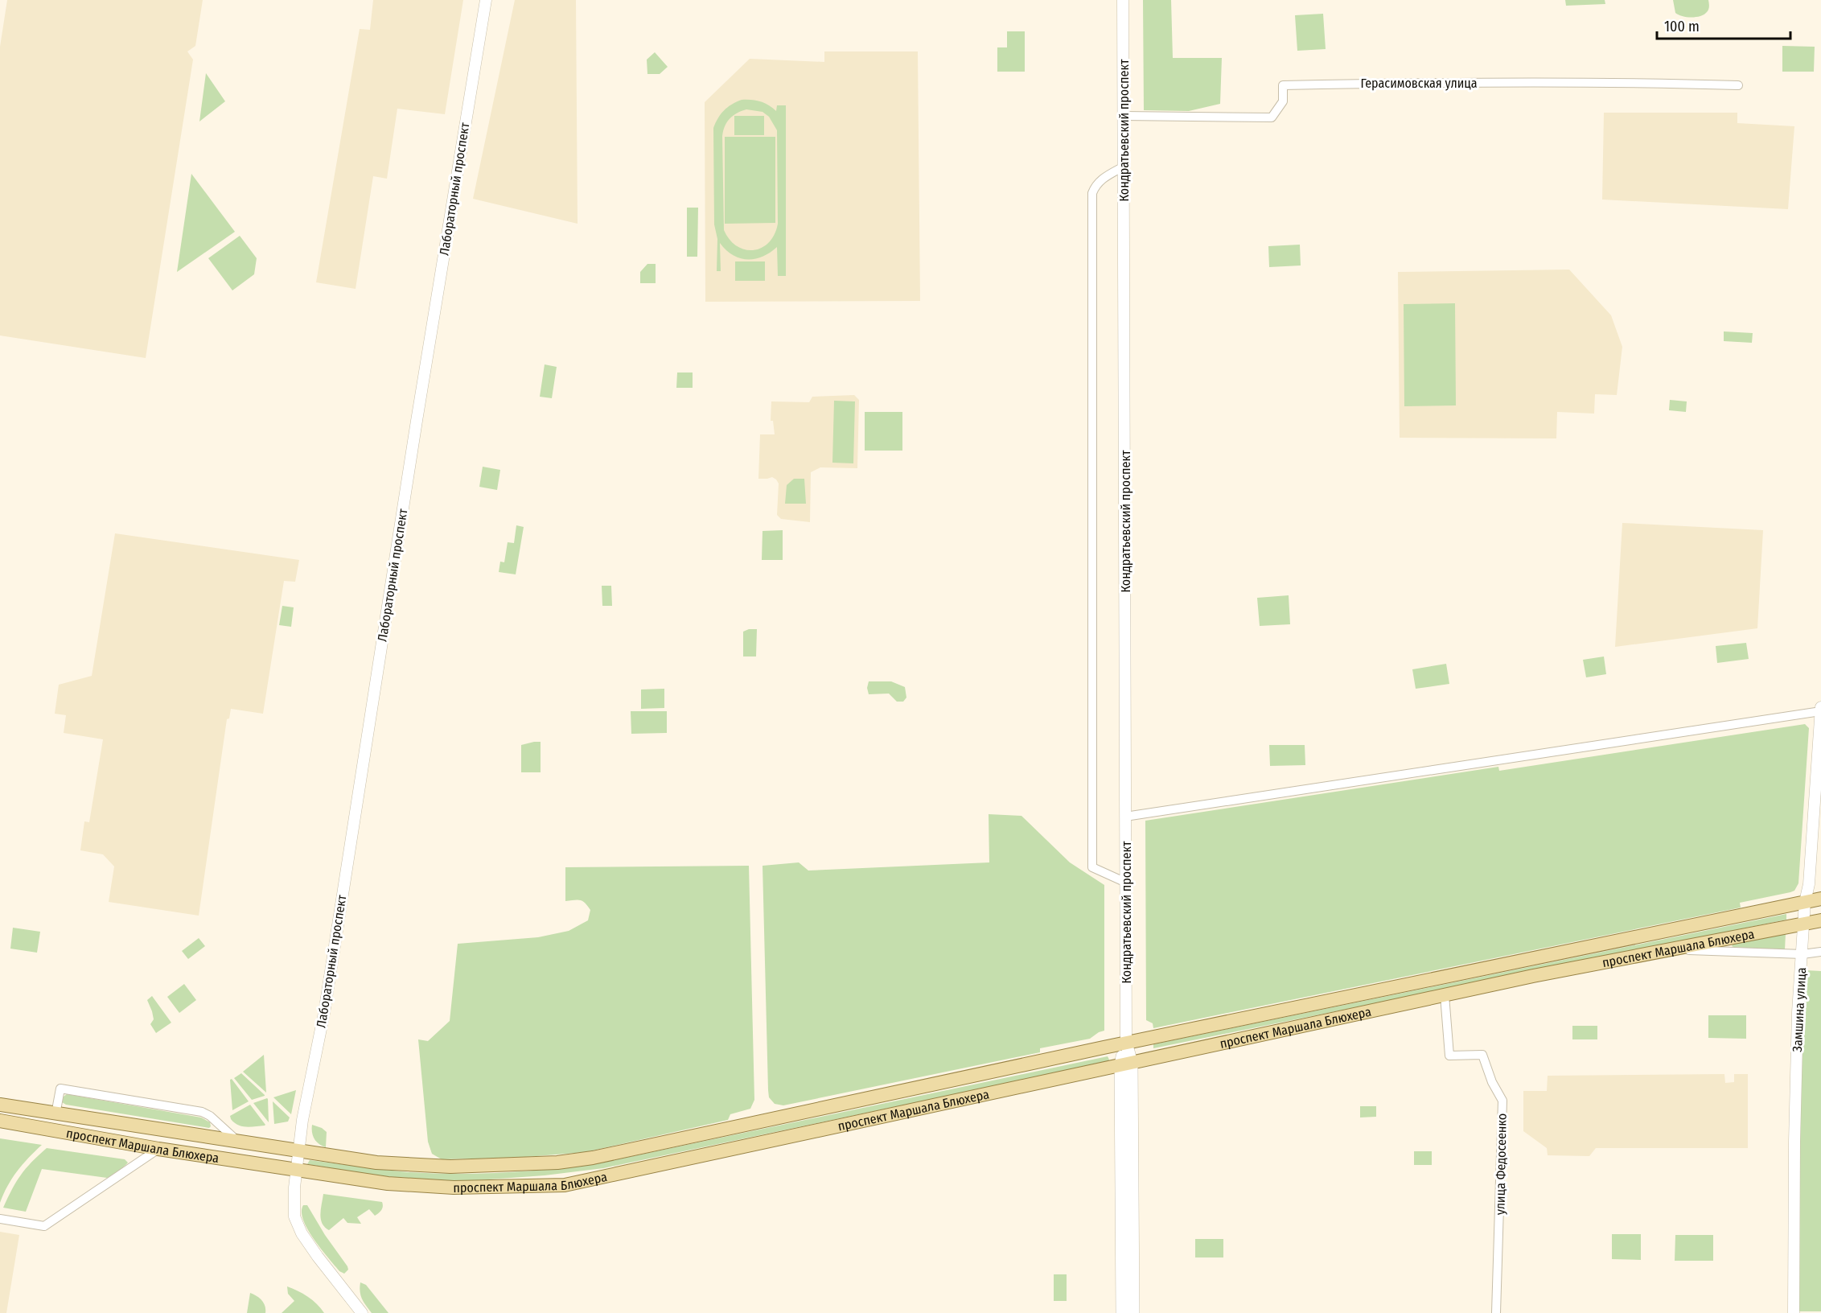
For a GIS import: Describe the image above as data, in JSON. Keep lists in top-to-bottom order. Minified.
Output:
{"streets":{"main road":["Кондратьевский проспект","проспект Маршала Блюхера"],"street":["Герасимовская улица","Лабораторный проспект","Замшина улица","улица Федосеенко"]},"crossings":[["Герасимовская улица","Кондратьевский проспект"],["Кондратьевский проспект","проспект Маршала Блюхера"],["Лабораторный проспект","проспект Маршала Блюхера"],["проспект Маршала Блюхера","Замшина улица"],["проспект Маршала Блюхера","улица Федосеенко"]],"scale_bar":"100 m"}
